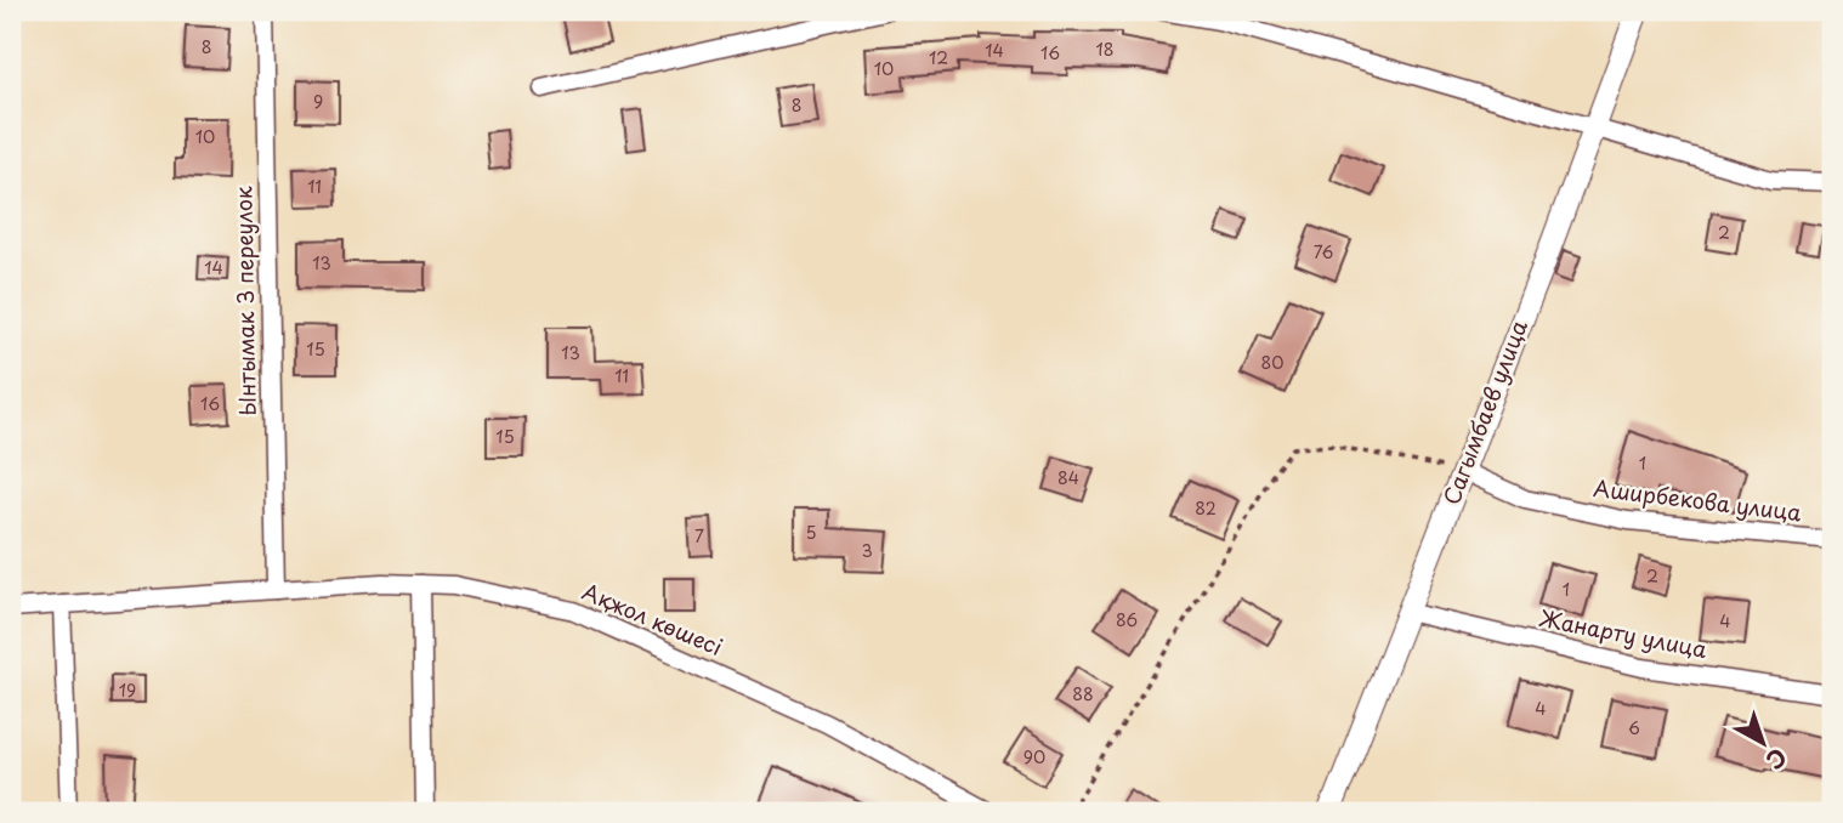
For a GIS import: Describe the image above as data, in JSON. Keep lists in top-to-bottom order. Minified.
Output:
{"streets":{"street":["Ынтымак 3 переулок","Сагымбаев улица","Аширбекова улица","Ақжол көшесі","Жанарту улица"]},"crossings":[["Ынтымак 3 переулок","Ақжол көшесі"],["Сагымбаев улица","Аширбекова улица"],["Сагымбаев улица","Жанарту улица"]],"house_numbers":["8","18","14","16","12","10","9","8","10","11","2","76","13","14","15","13","80","11","16","15","1","84","82","5","7","3","2","1","86","4","19","88","4","6","90"],"north":"bottom right"}
